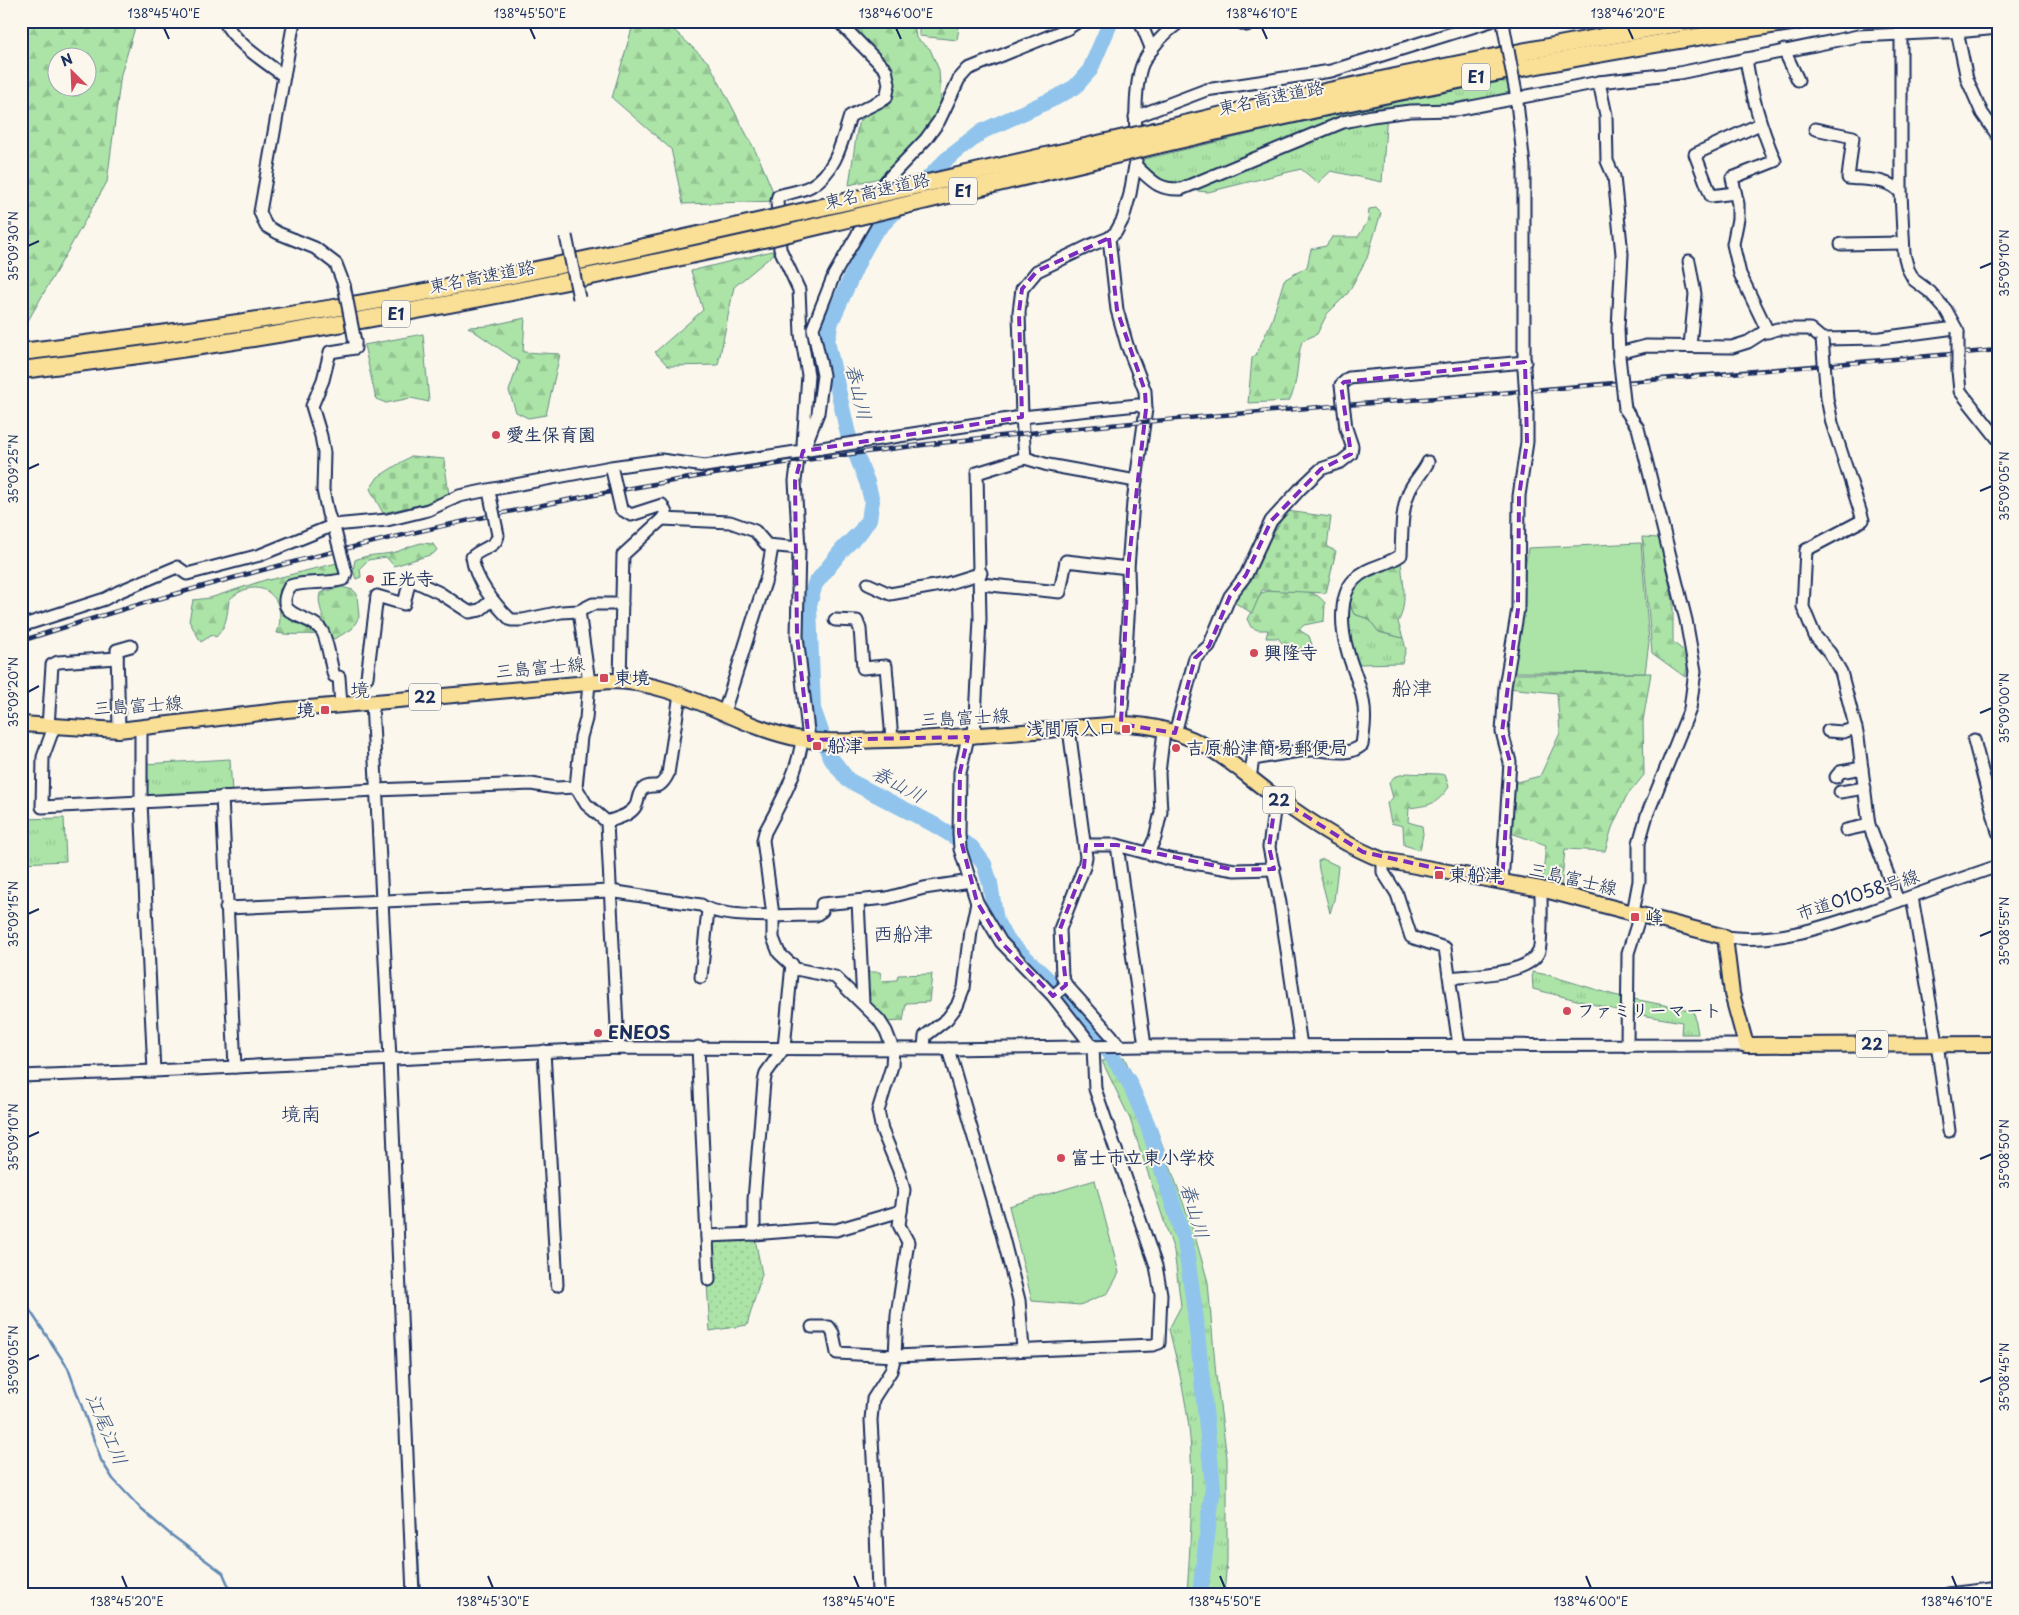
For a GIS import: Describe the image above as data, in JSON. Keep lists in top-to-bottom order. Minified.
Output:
{"streets":{"highway":["E1","東名高速道路"],"main road":["三島富士線","22"],"street":["市道01058号線"]},"crossings":[["三島富士線","市道01058号線"]],"districts":["船津","境","西船津","境南"],"water":["春山川","江尾江川"],"places":{"other":["愛生保育園","正光寺","興隆寺","吉原船津簡易郵便局","ファミリーマート","ENEOS","富士市立東小学校"],"transit":["東境","境","浅間原入口","船津","東船津","峰"]},"north":"top left","coordinates":["138°45'40\"E","138°45'50\"E","138°46'00\"E","138°46'10\"E","138°46'20\"E","35°09'30\"N","35°09'10\"N","35°09'25\"N","35°09'05\"N","35°09'20\"N","35°09'00\"N","35°09'15\"N","35°08'55\"N","35°08'50\"N","35°08'45\"N","138°45'20\"E","138°45'30\"E"]}
